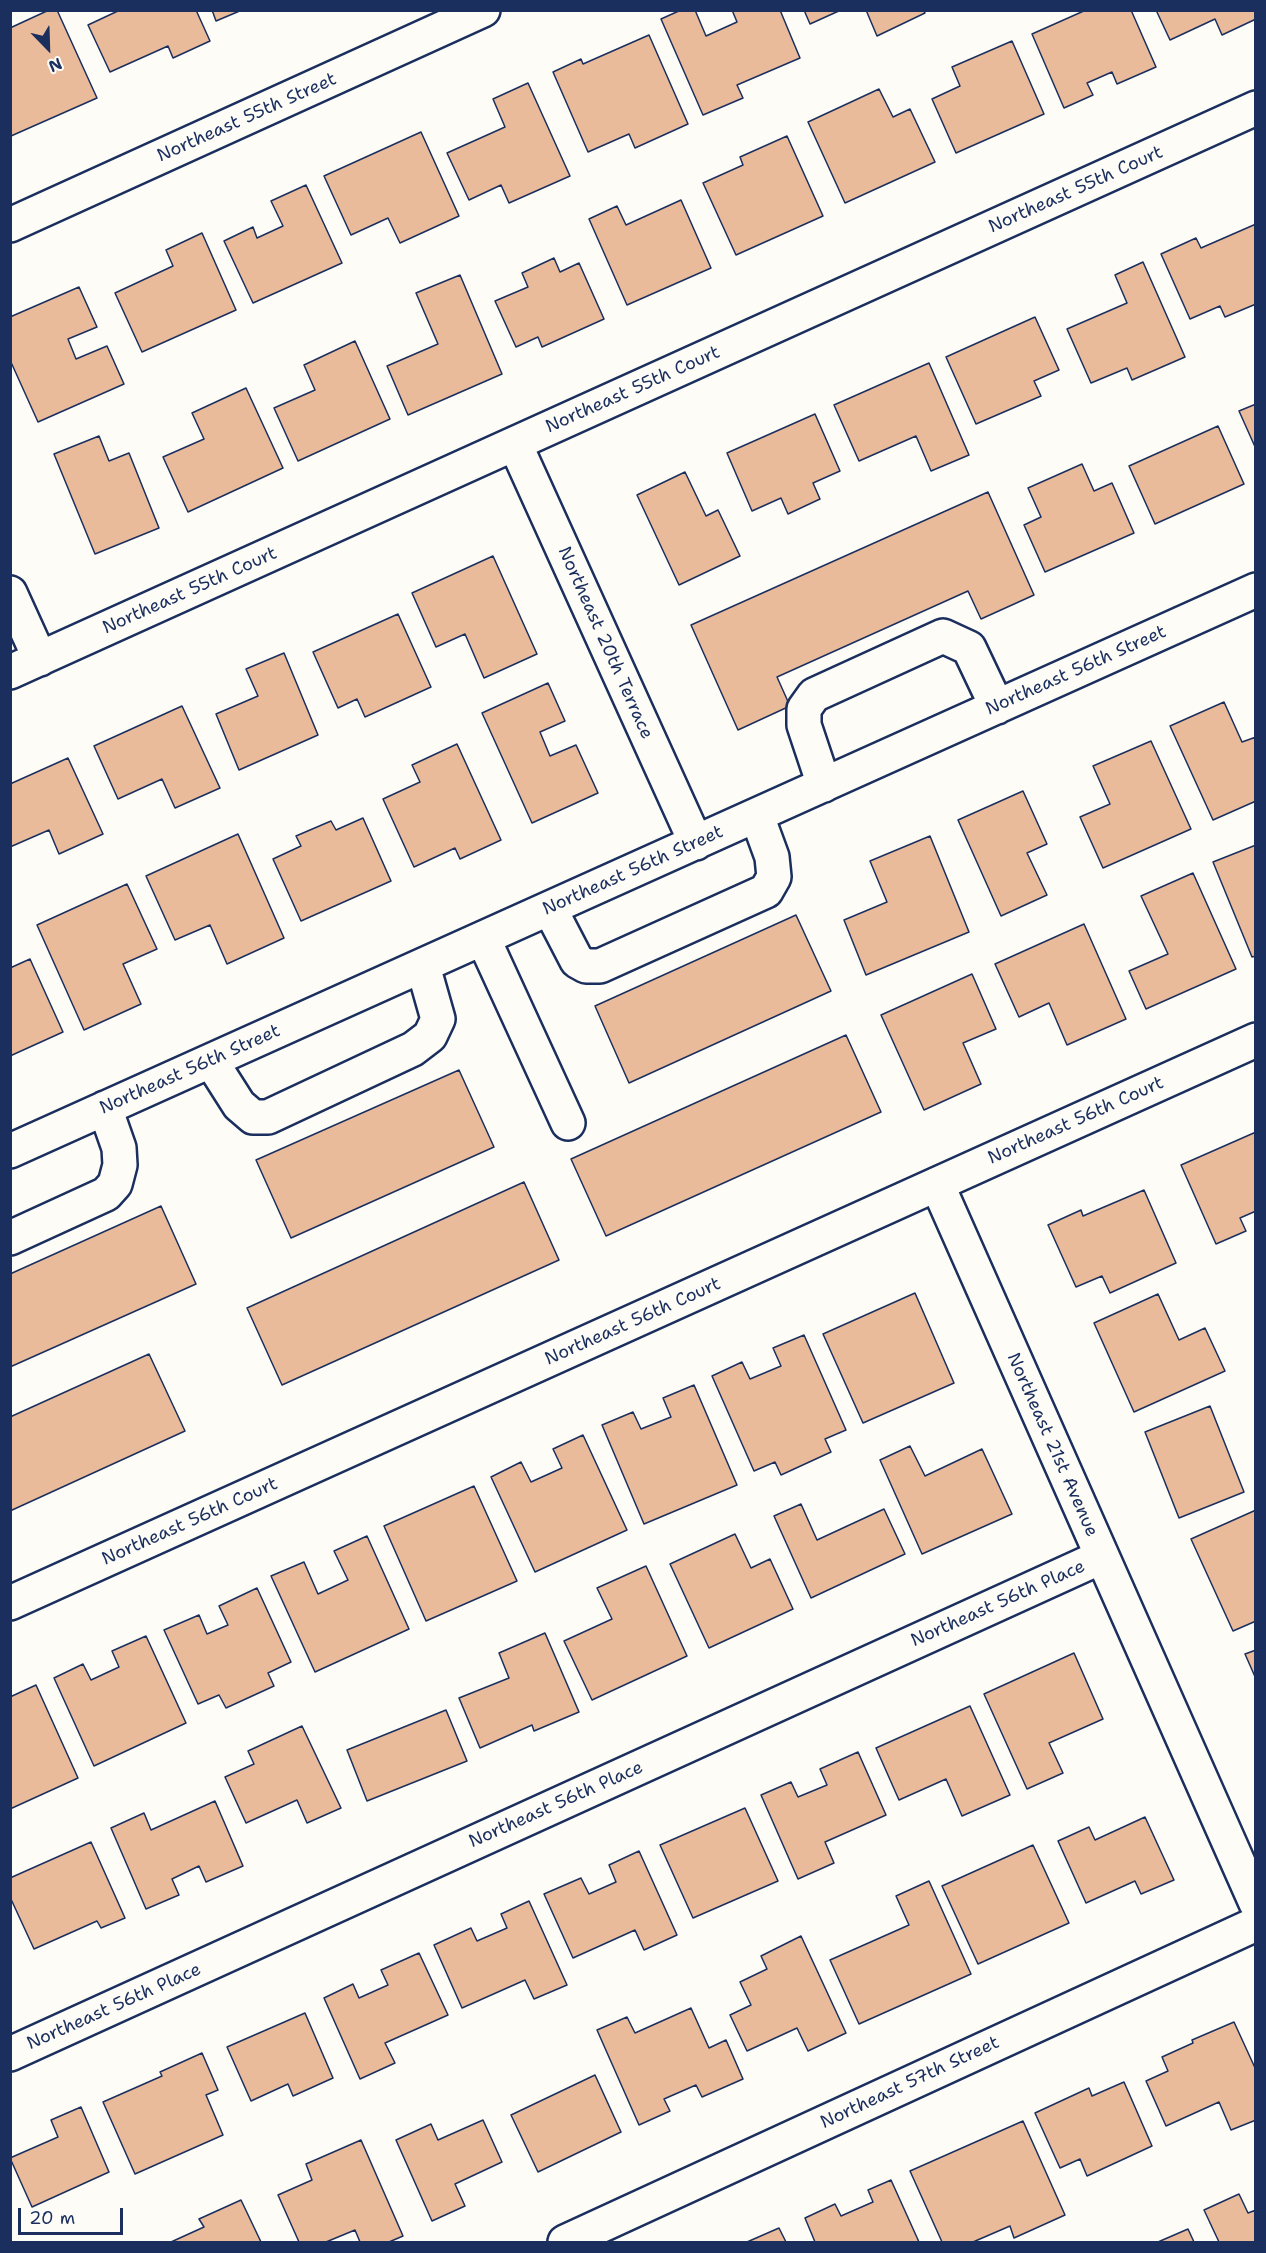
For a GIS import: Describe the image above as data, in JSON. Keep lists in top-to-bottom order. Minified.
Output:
{"streets":{"street":["Northeast 55th Street","Northeast 55th Court","Northeast 20th Terrace","Northeast 56th Street","Northeast 56th Court","Northeast 21st Avenue","Northeast 56th Place","Northeast 57th Street"]},"crossings":[["Northeast 55th Court","Northeast 20th Terrace"],["Northeast 20th Terrace","Northeast 56th Street"],["Northeast 56th Court","Northeast 21st Avenue"],["Northeast 21st Avenue","Northeast 56th Place"]],"scale_bar":"20 m","north":"bottom right"}
